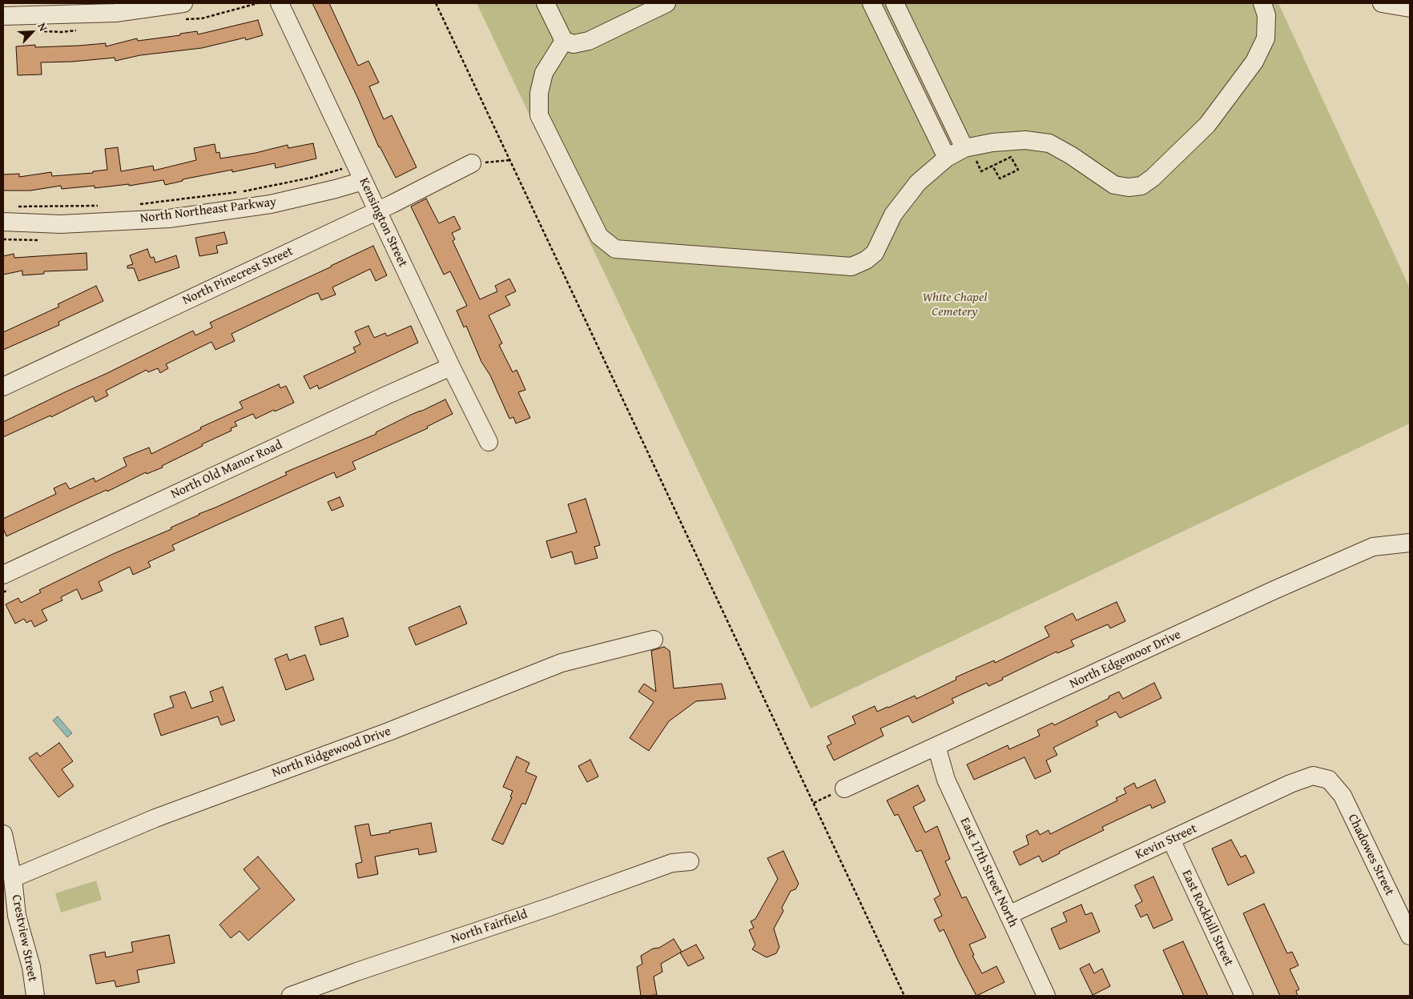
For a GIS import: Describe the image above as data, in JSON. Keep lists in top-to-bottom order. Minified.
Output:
{"streets":{"street":["North Northeast Parkway","Kensington Street","North Pinecrest Street","North Old Manor Road","North Edgemoor Drive","North Ridgewood Drive","Kevin Street","Chadowes Street","East 17th Street North","East Rockhill Street","North Fairfield","Crestview Street"]},"crossings":[["North Northeast Parkway","Kensington Street"],["Kensington Street","North Pinecrest Street"],["Kensington Street","North Old Manor Road"],["North Edgemoor Drive","East 17th Street North"],["North Ridgewood Drive","Crestview Street"],["Kevin Street","Chadowes Street"],["Kevin Street","East 17th Street North"],["Kevin Street","East Rockhill Street"]],"parks":["White Chapel Cemetery"],"north":"top right"}
